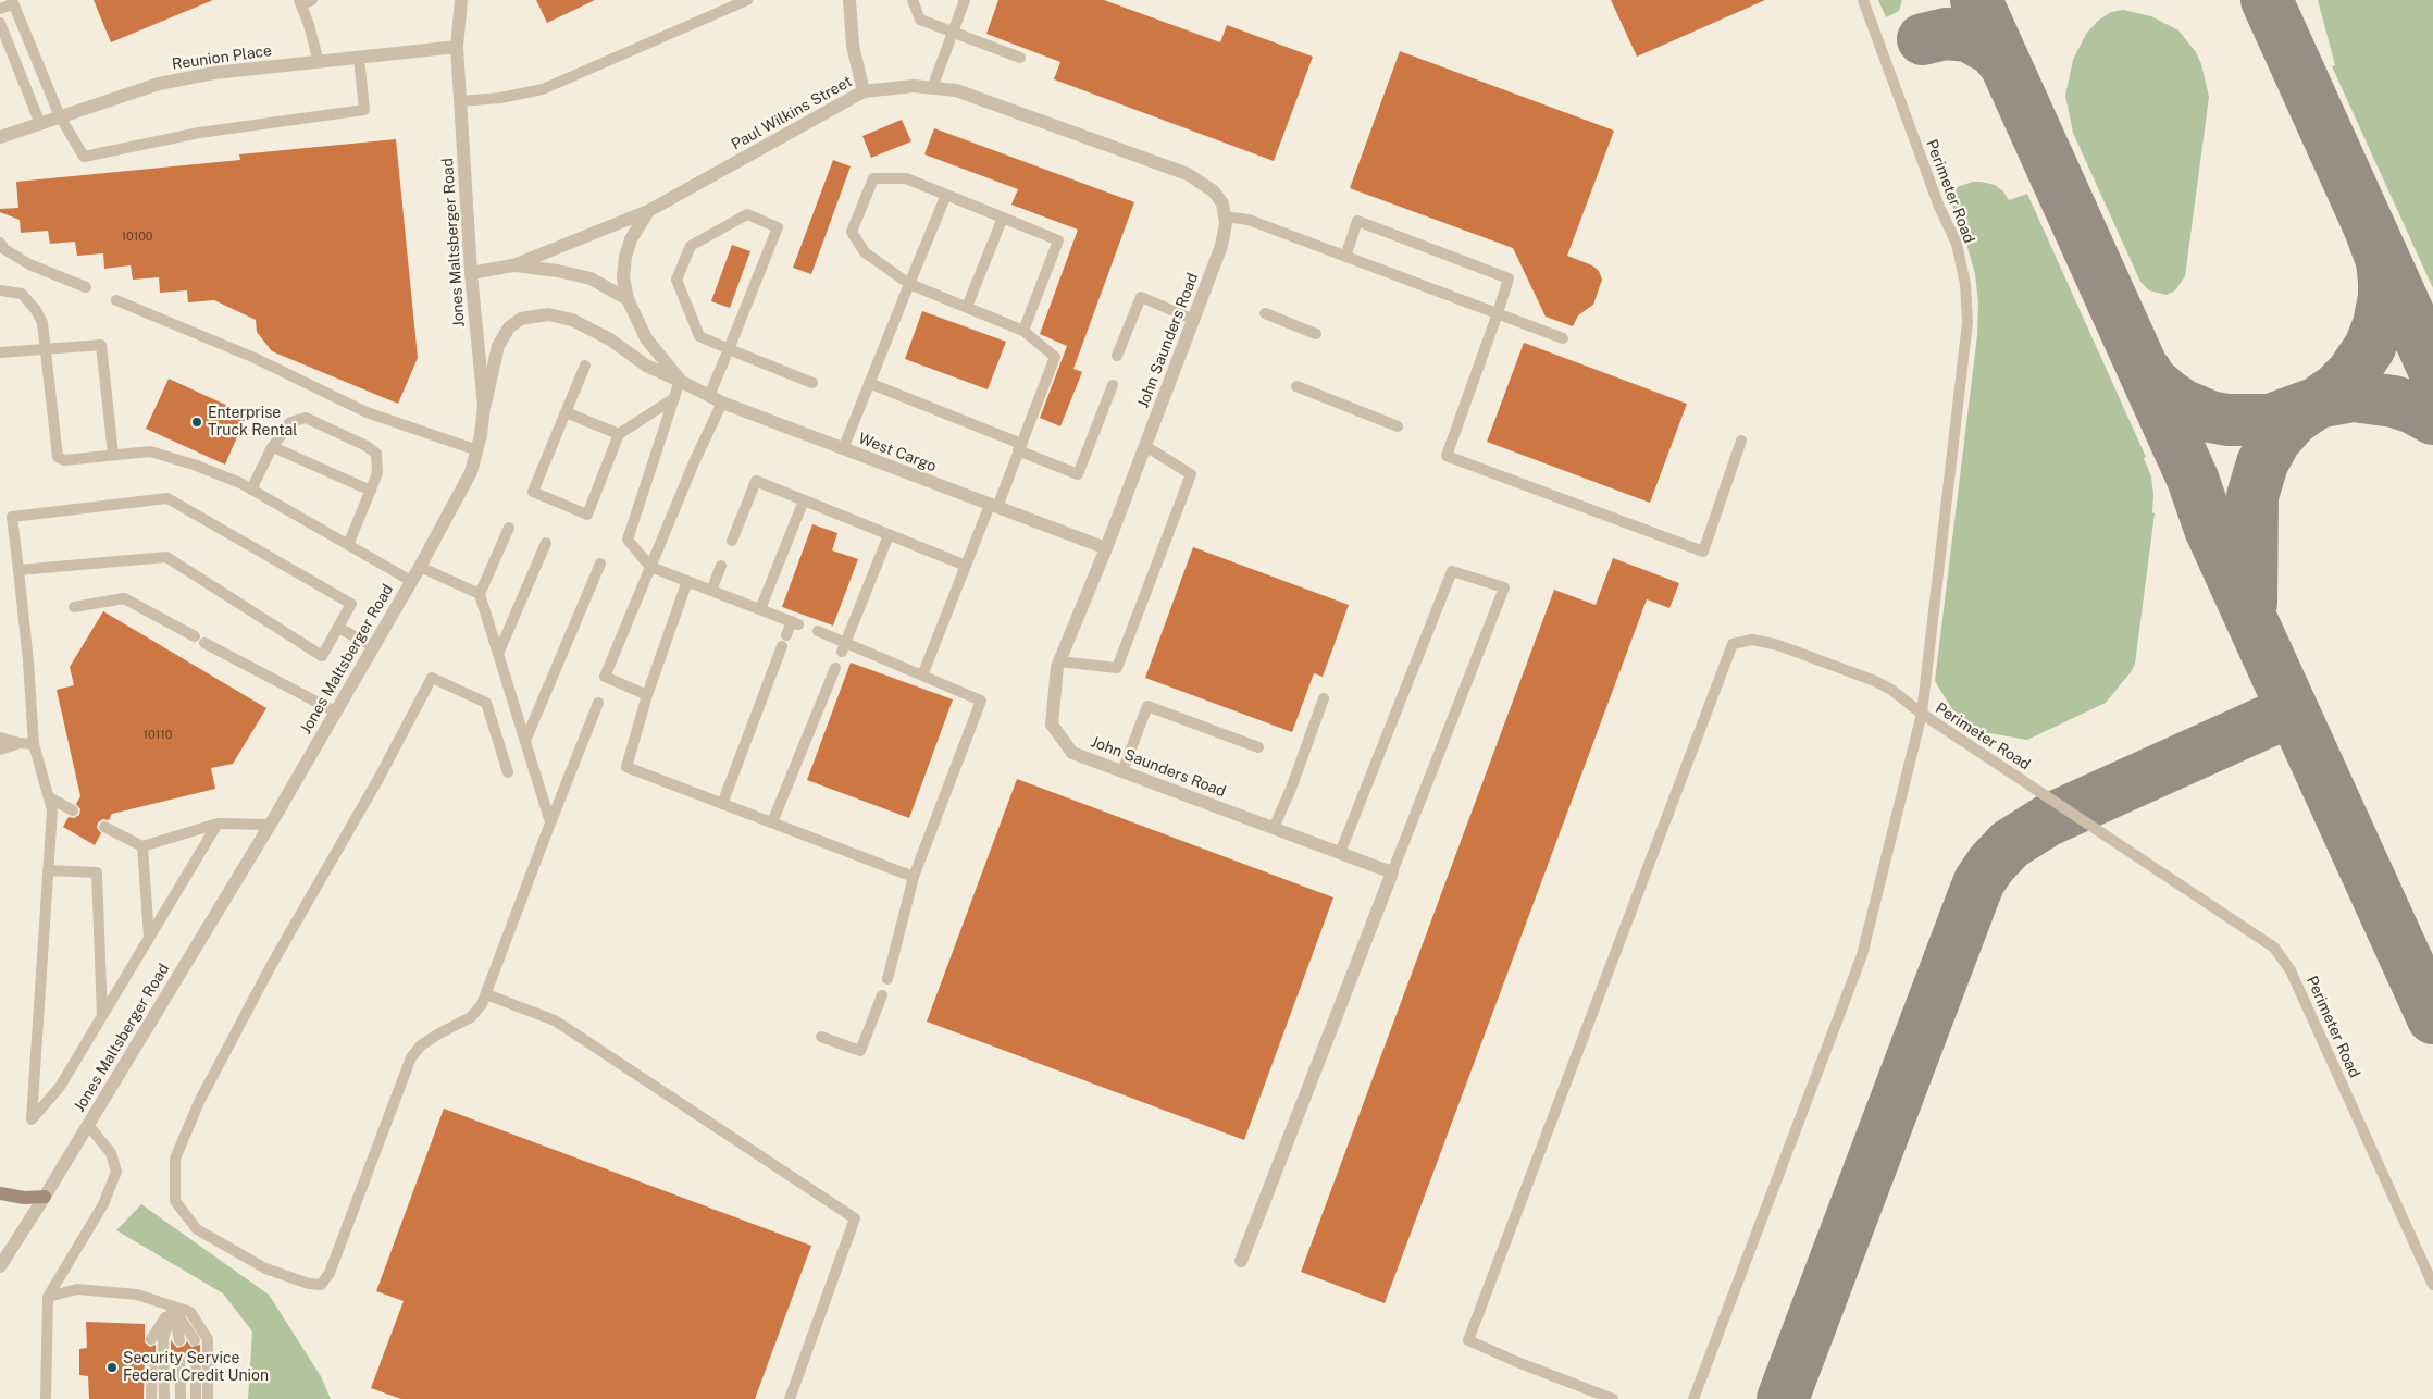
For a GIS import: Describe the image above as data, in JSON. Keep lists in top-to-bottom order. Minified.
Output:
{"streets":{"street":["Reunion Place","Paul Wilkins Street","Jones Maltsberger Road","John Saunders Road","West Cargo"],"lane":["Perimeter Road"]},"crossings":[["Reunion Place","Jones Maltsberger Road"],["Paul Wilkins Street","Jones Maltsberger Road"],["Paul Wilkins Street","John Saunders Road"],["Paul Wilkins Street","West Cargo"],["Jones Maltsberger Road","West Cargo"],["John Saunders Road","West Cargo"]],"places":["Enterprise Truck Rental","Security Service Federal Credit Union"],"house_numbers":["10100","10110"]}
